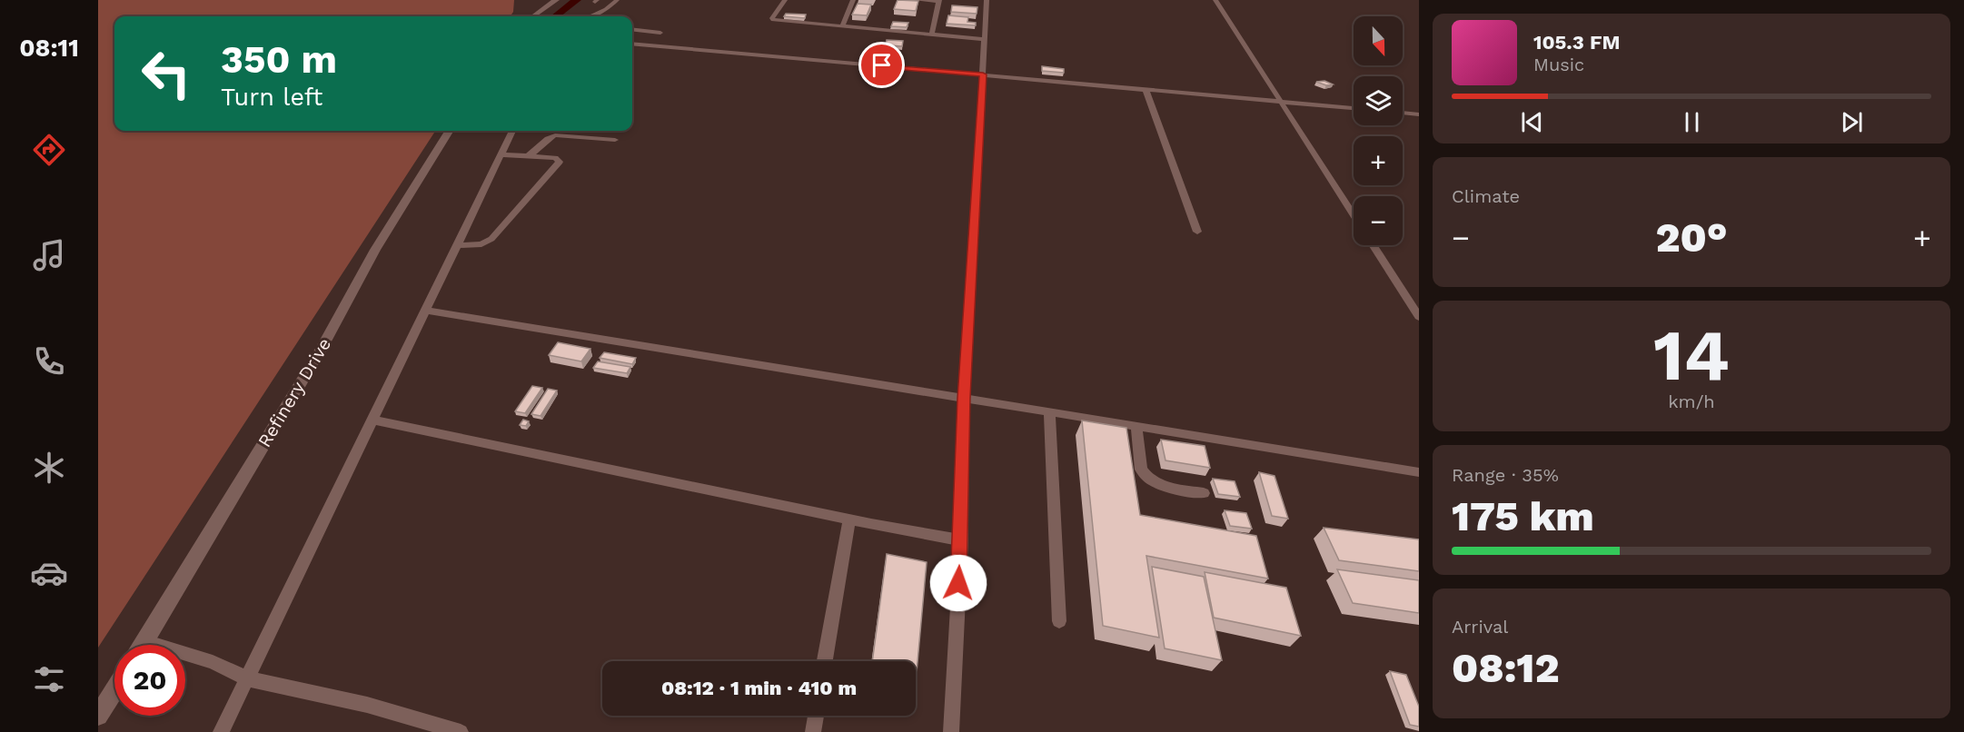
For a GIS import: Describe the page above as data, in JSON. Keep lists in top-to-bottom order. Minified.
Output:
{"streets":{"street":["Refinery Drive"]},"north":"bottom","page":{"tabs":"08:11","map_buttons":["+","−"],"turn":["350 m","Turn left"],"song":["105.3 FM","Music"],"tile":["Climate",["14","km/h"],["Range · 35%","175 km"],["Arrival","08:12"]],"heat":["−","20°","+"],"limit":"20","trip":"08:12 · 1 min · 410 m"}}
